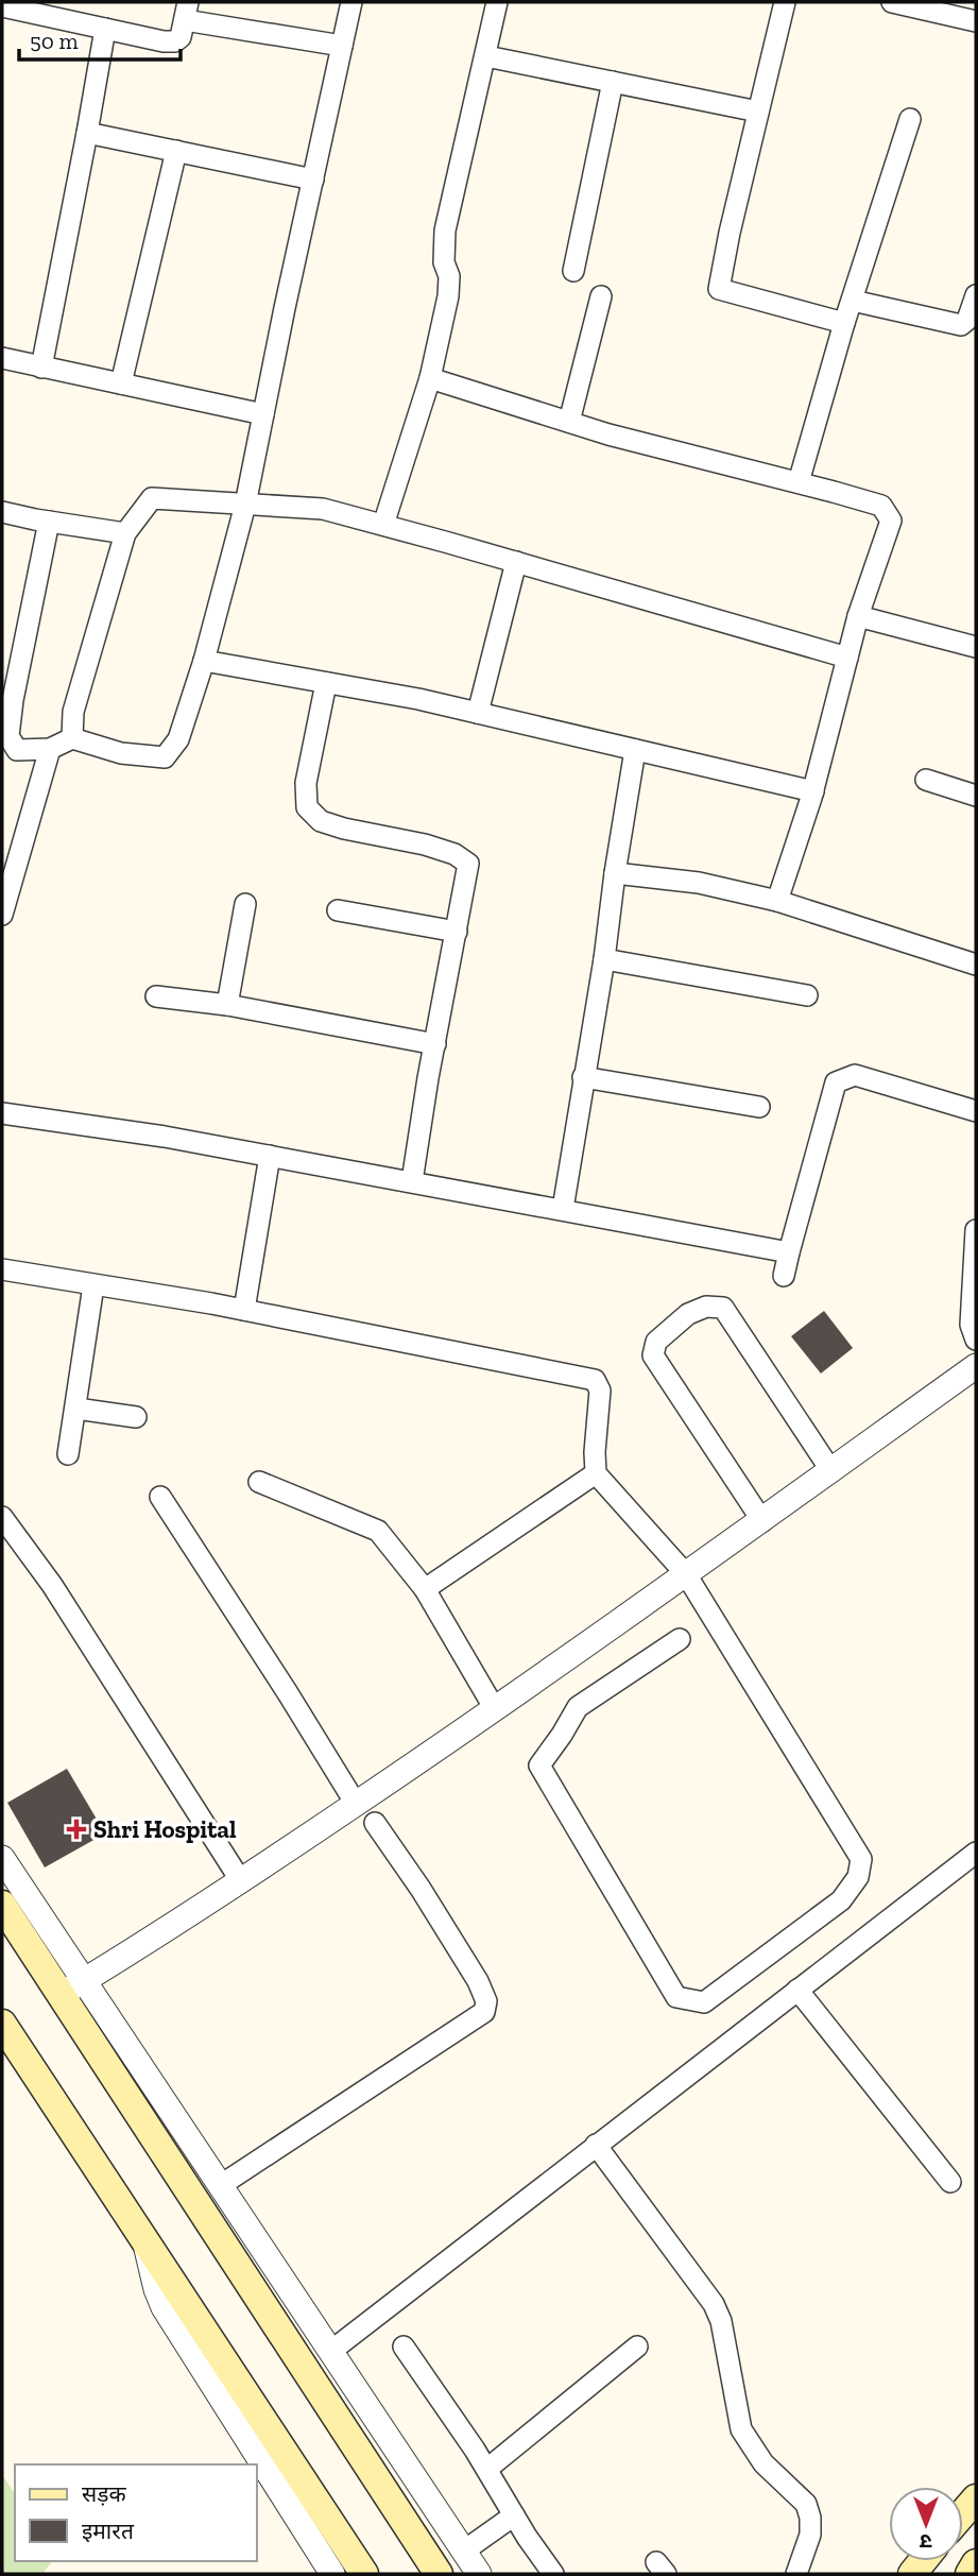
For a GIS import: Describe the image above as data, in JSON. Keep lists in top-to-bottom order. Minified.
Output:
{"places":{"health":["Shri Hospital"]},"legend":["सड़क","इमारत"],"scale_bar":"50 m","north":"bottom"}
